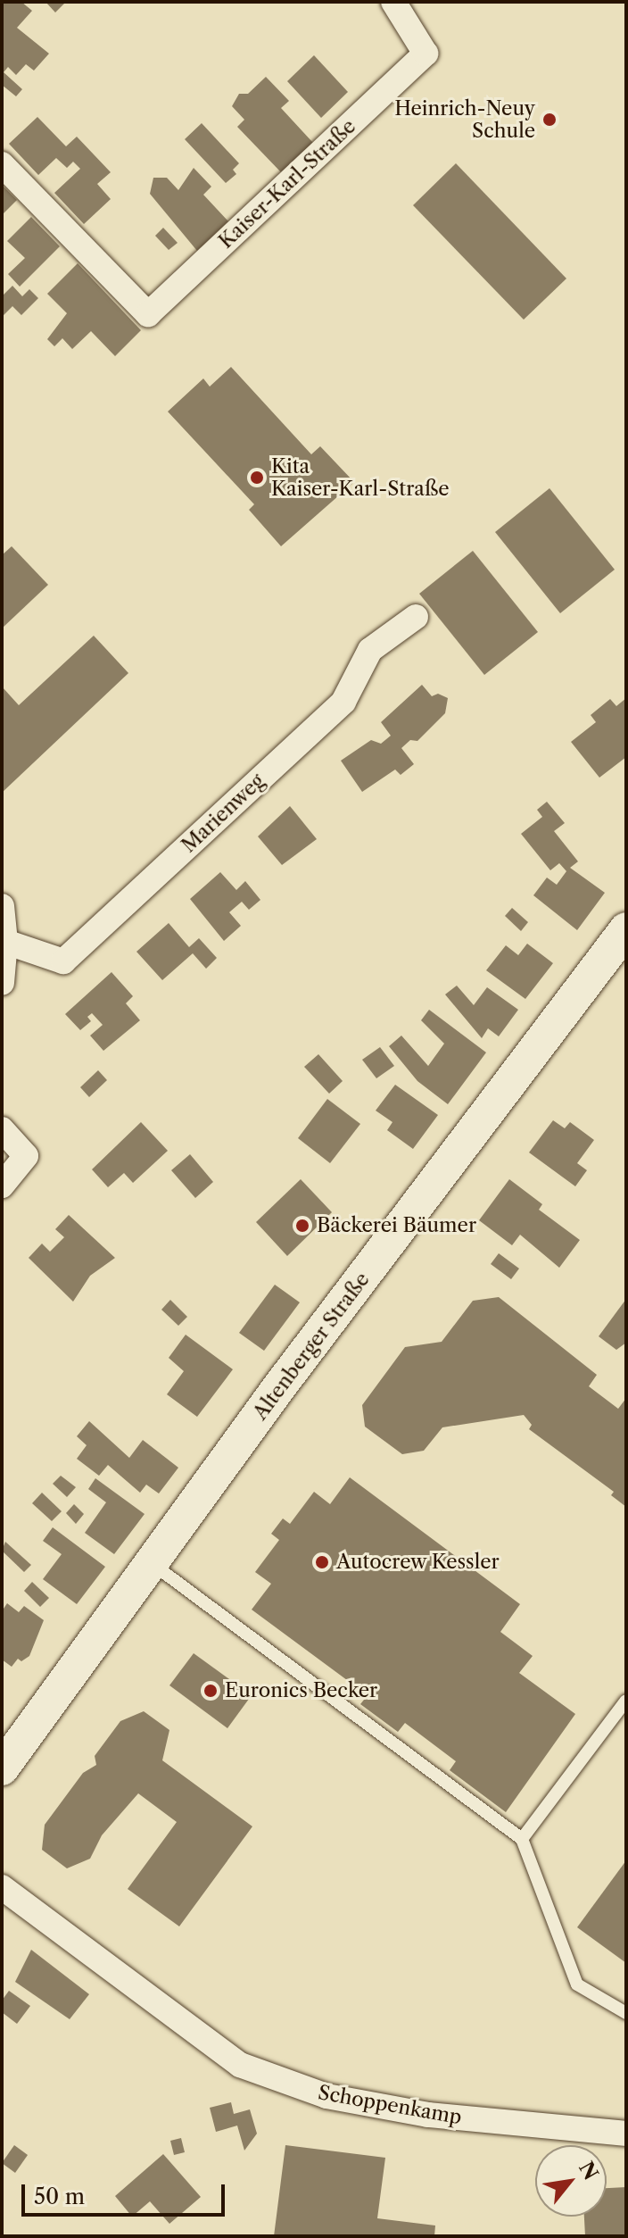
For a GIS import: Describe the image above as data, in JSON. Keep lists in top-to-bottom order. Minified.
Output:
{"streets":{"main road":["Altenberger Straße"],"street":["Kaiser-Karl-Straße","Marienweg","Schoppenkamp"]},"places":["Heinrich-Neuy Schule","Kita Kaiser-Karl-Straße","Bäckerei Bäumer","Autocrew Kessler","Euronics Becker"],"scale_bar":"50 m","north":"top right"}
